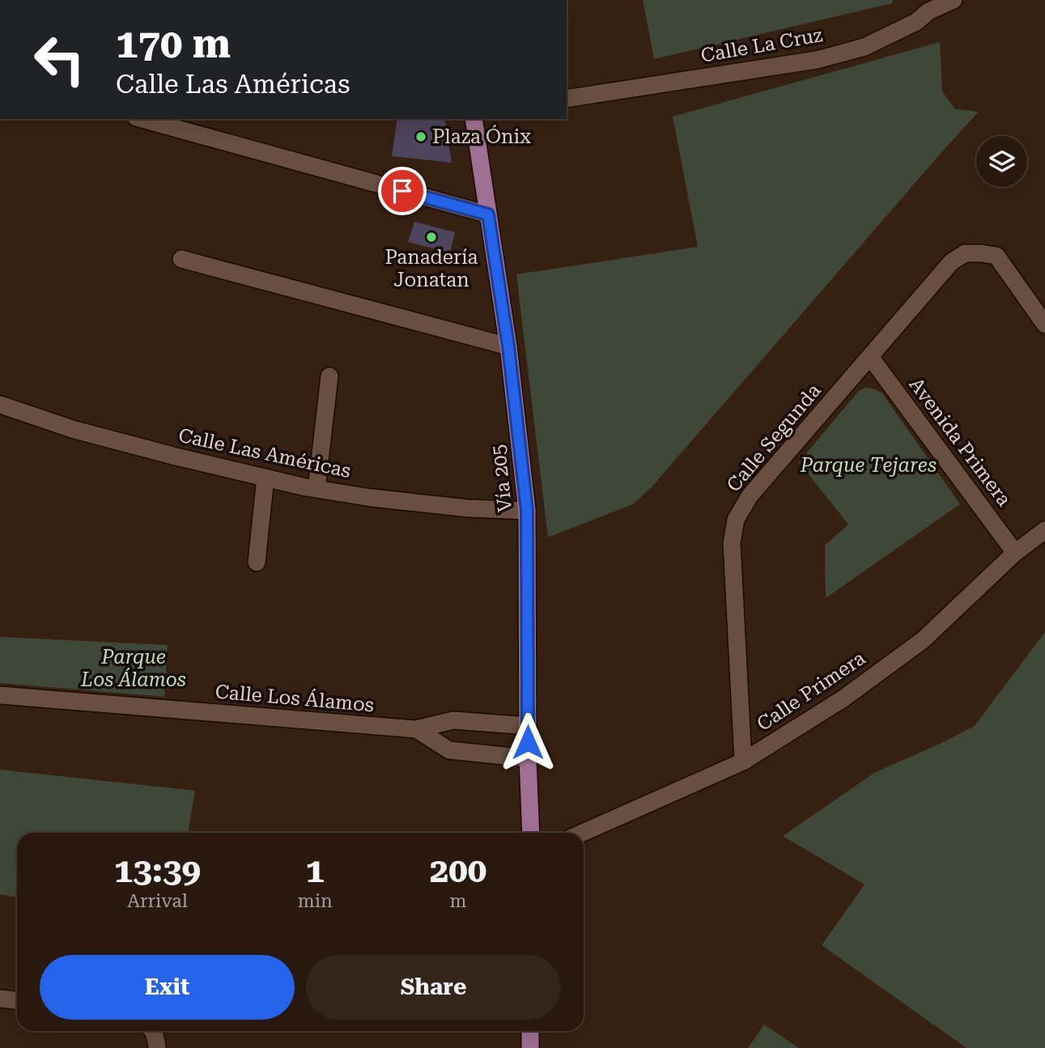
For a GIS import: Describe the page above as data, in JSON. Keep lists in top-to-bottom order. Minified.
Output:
{"streets":{"main road":["Vía 205"],"street":["Calle La Cruz","Calle Segunda","Avenida Primera","Calle Las Américas","Calle Primera","Calle Los Álamos"]},"crossings":[["Calle Segunda","Avenida Primera"],["Calle Segunda","Calle Primera"],["Avenida Primera","Calle Primera"],["Calle Las Américas","Vía 205"]],"parks":["Parque Tejares","Parque Los Álamos"],"places":["Plaza Ónix","Panadería Jonatan"],"page":{"turn":["170 m","Calle Las Américas"],"eta":["13:39","Arrival","1","min","200","m"],"buttons":["Exit","Share"]}}
